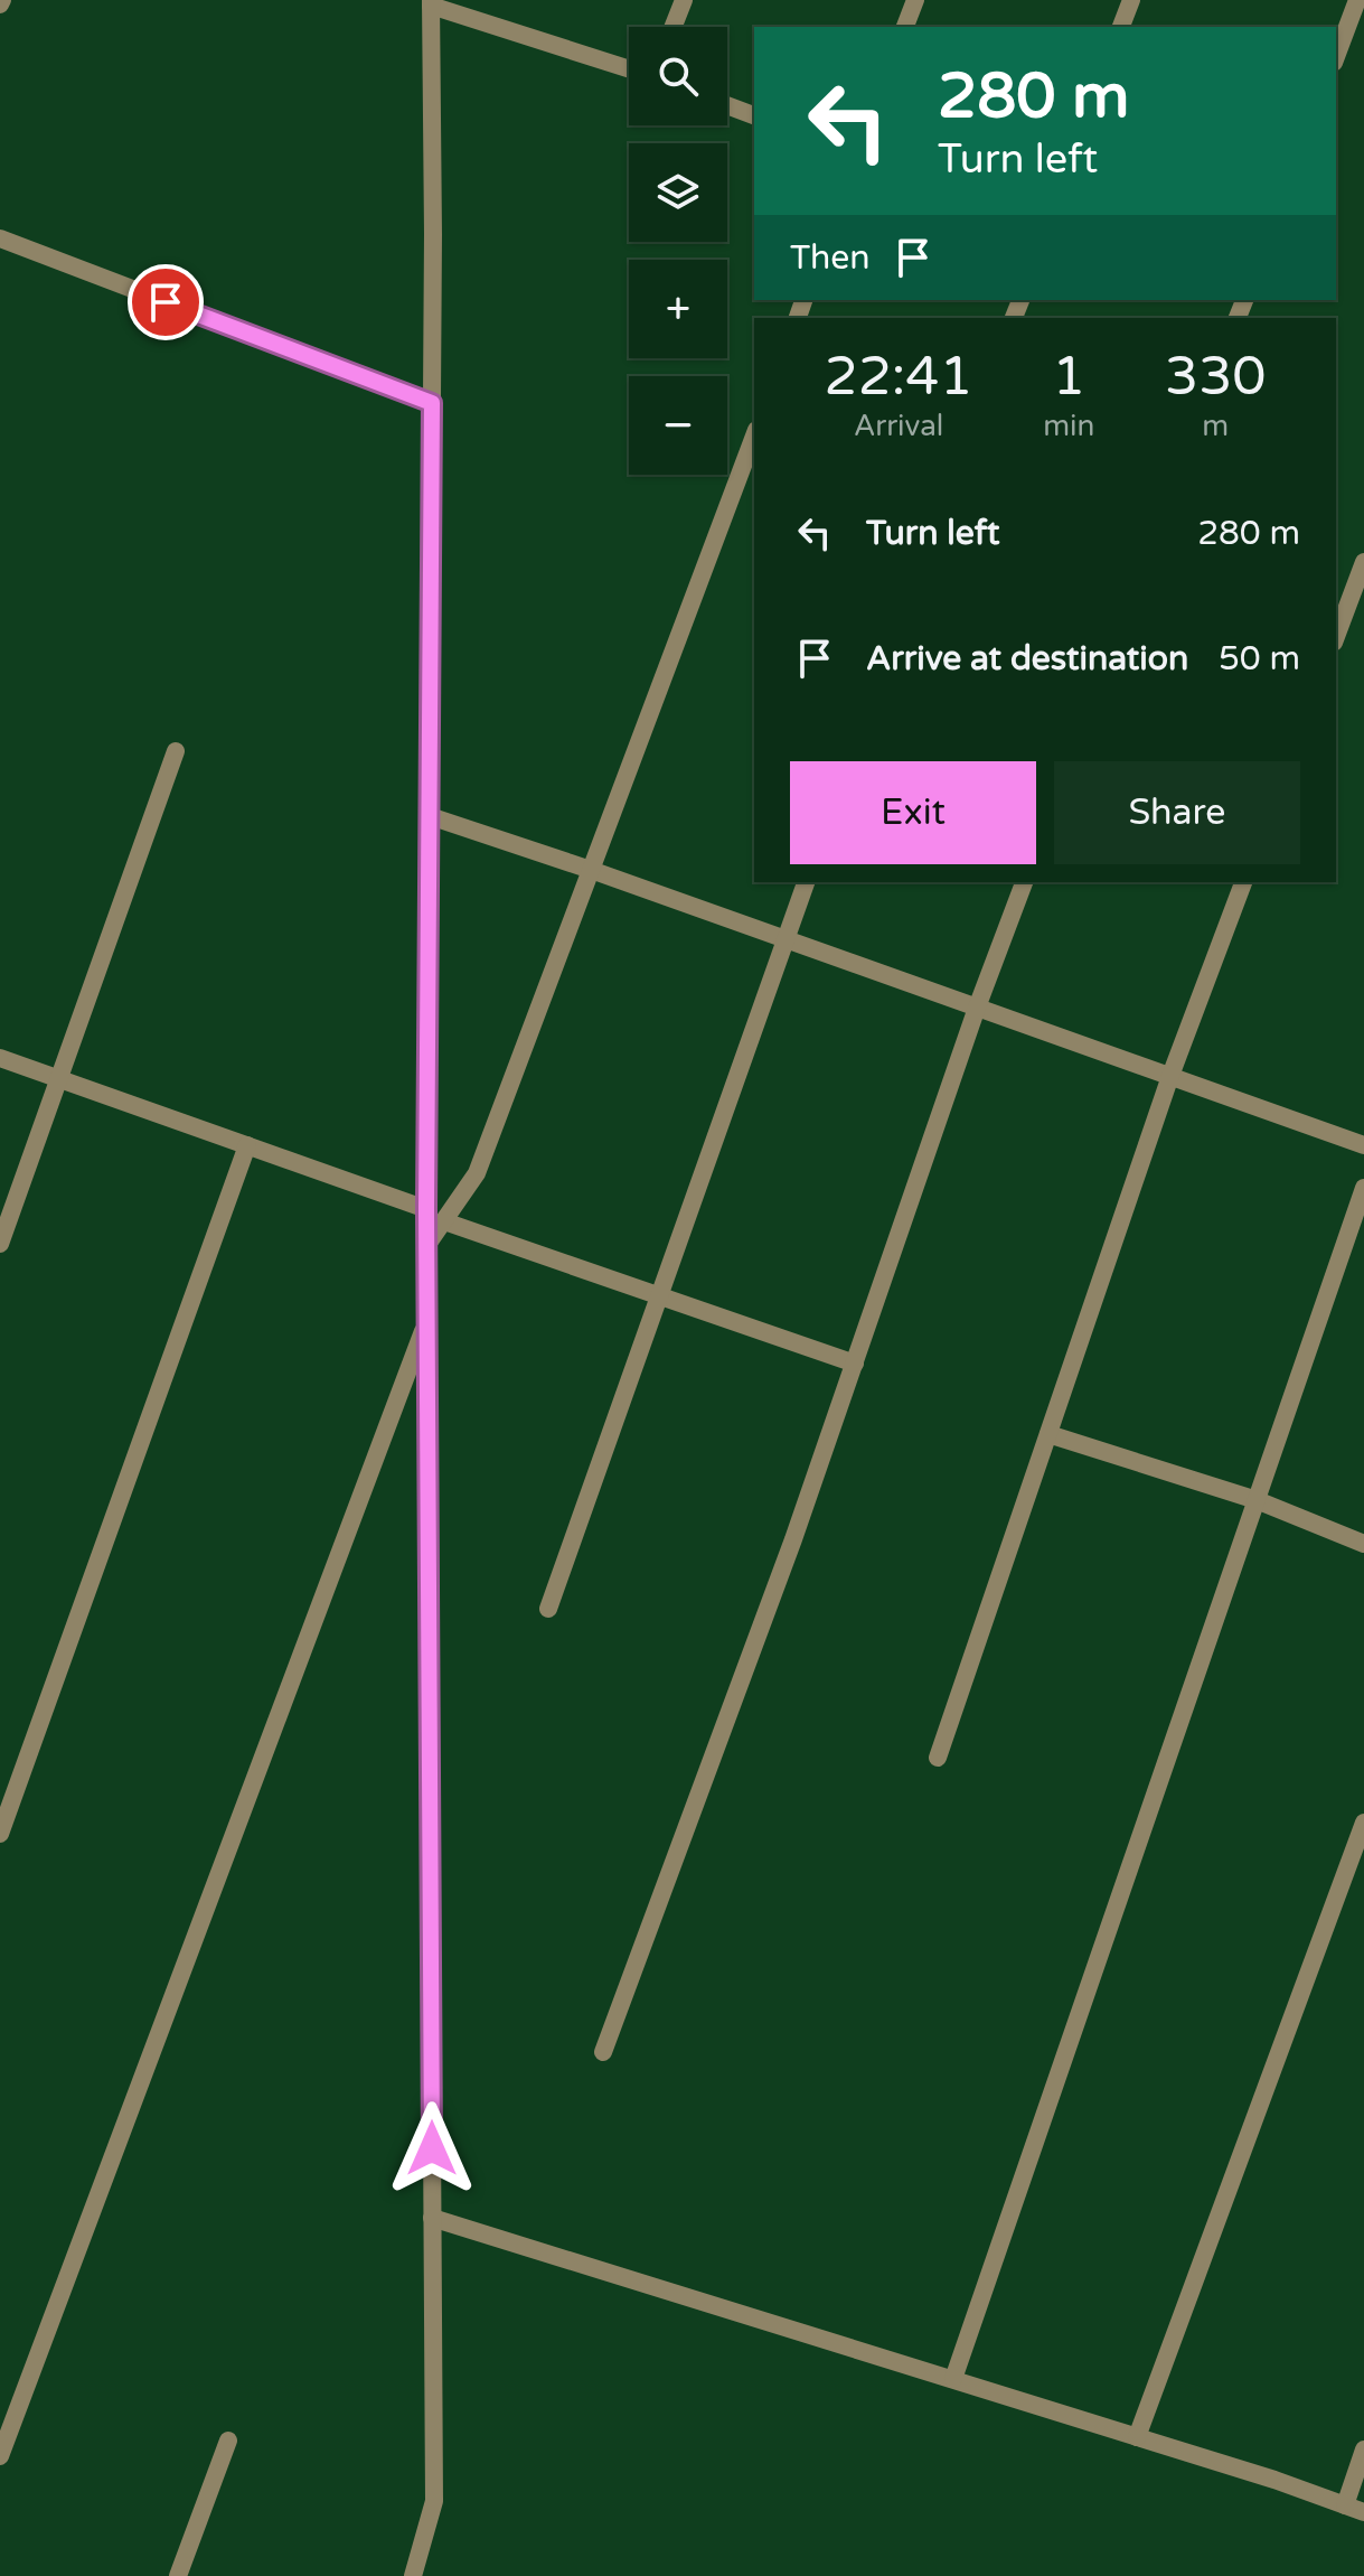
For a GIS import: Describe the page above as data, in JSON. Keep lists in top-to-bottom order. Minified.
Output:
{"page":{"map_buttons":["+","−"],"turn":["280 m","Turn left"],"then":"Then","eta":["22:41","Arrival","1","min","330","m"],"list":[{"name":"Turn left","value":"280 m"},{"name":"Arrive at destination","value":"50 m"}],"buttons":["Exit","Share"]}}
